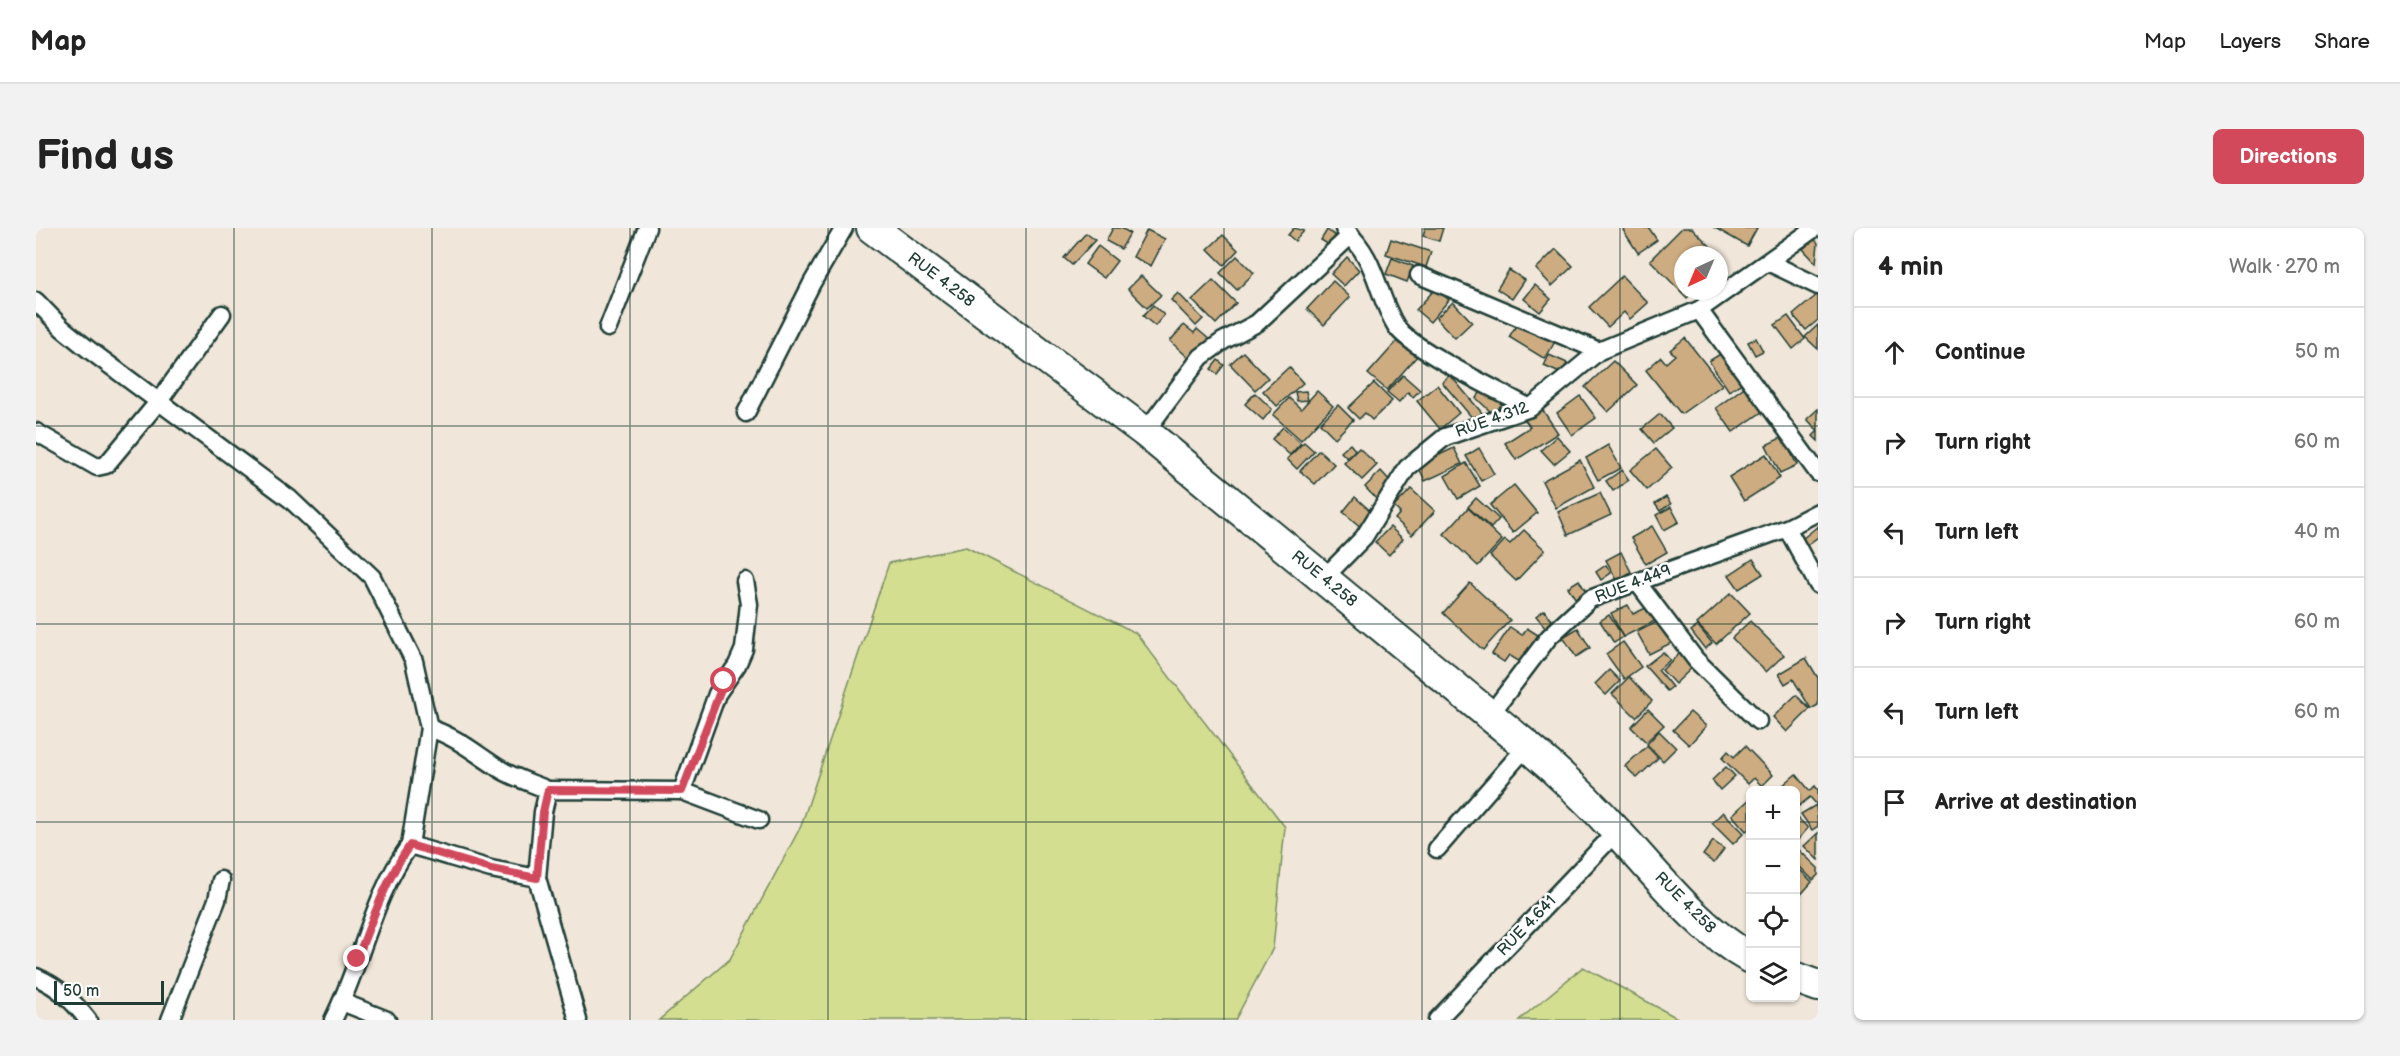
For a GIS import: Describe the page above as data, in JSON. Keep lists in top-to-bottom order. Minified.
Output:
{"streets":{"highway":["RUE 4.258"],"street":["RUE 4.312","RUE 4.449","RUE 4.641"]},"crossings":[["RUE 4.258","RUE 4.312"],["RUE 4.258","RUE 4.449"],["RUE 4.258","RUE 4.641"]],"scale_bar":"50 m","north":"bottom left","page":{"header":"Map","nav":["Map","Layers","Share"],"buttons":"Directions","title":"Find us","heading":["4 min","Walk · 270 m"],"list":[["Continue","50 m"],["Turn right","60 m"],["Turn left","40 m"],["Turn right","60 m"],["Turn left","60 m"],"Arrive at destination"],"map_buttons":["+","−"],"scale":"50 m"}}
